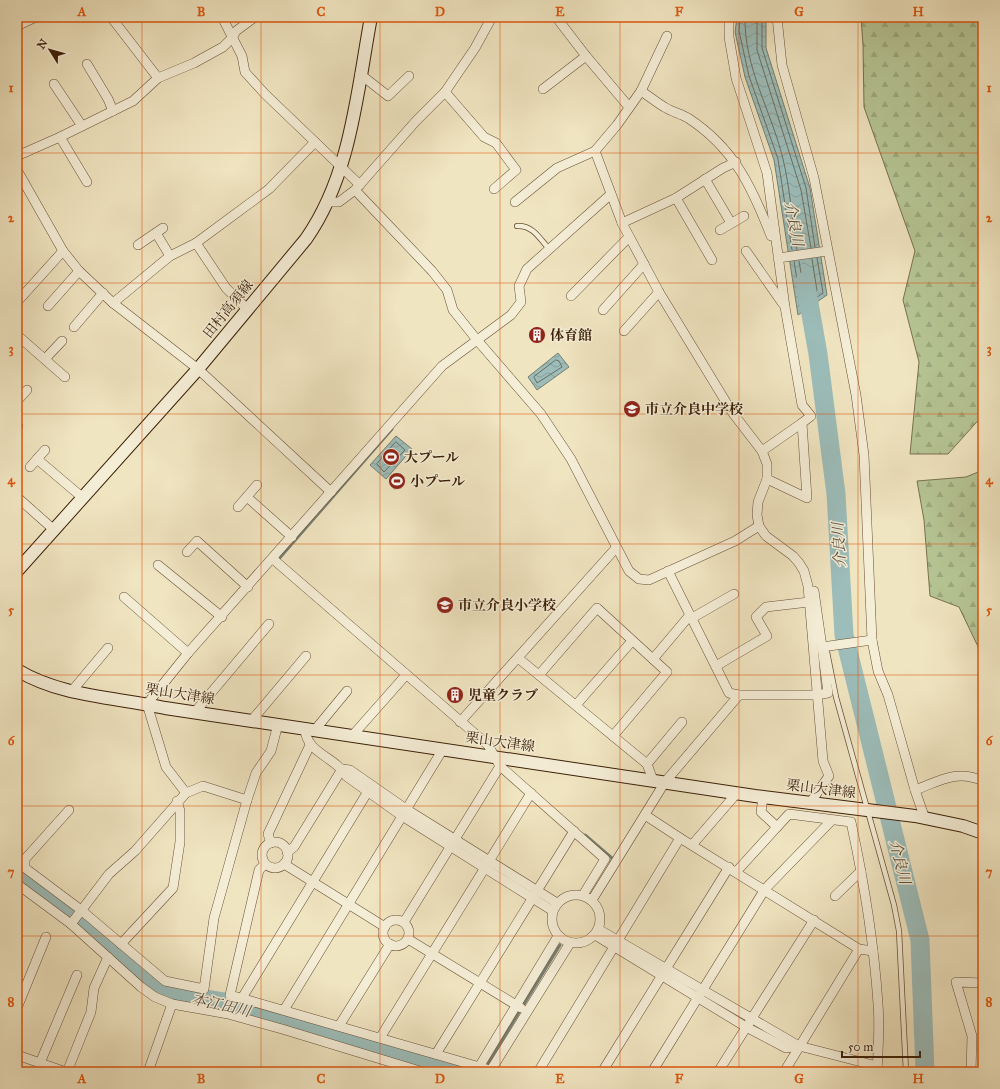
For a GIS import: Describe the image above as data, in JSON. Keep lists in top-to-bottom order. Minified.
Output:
{"streets":{"main road":["田村高須線","栗山大津線"]},"water":["介良川","本江田川"],"places":{"building":["体育館","児童クラブ"],"school or university":["市立介良中学校","市立介良小学校"],"sports":["大プール","小プール"]},"scale_bar":"50 m","north":"top left","grid":{"columns":["A","B","C","D","E","F","G","H"],"rows":["1","2","3","4","5","6","7","8"]}}
